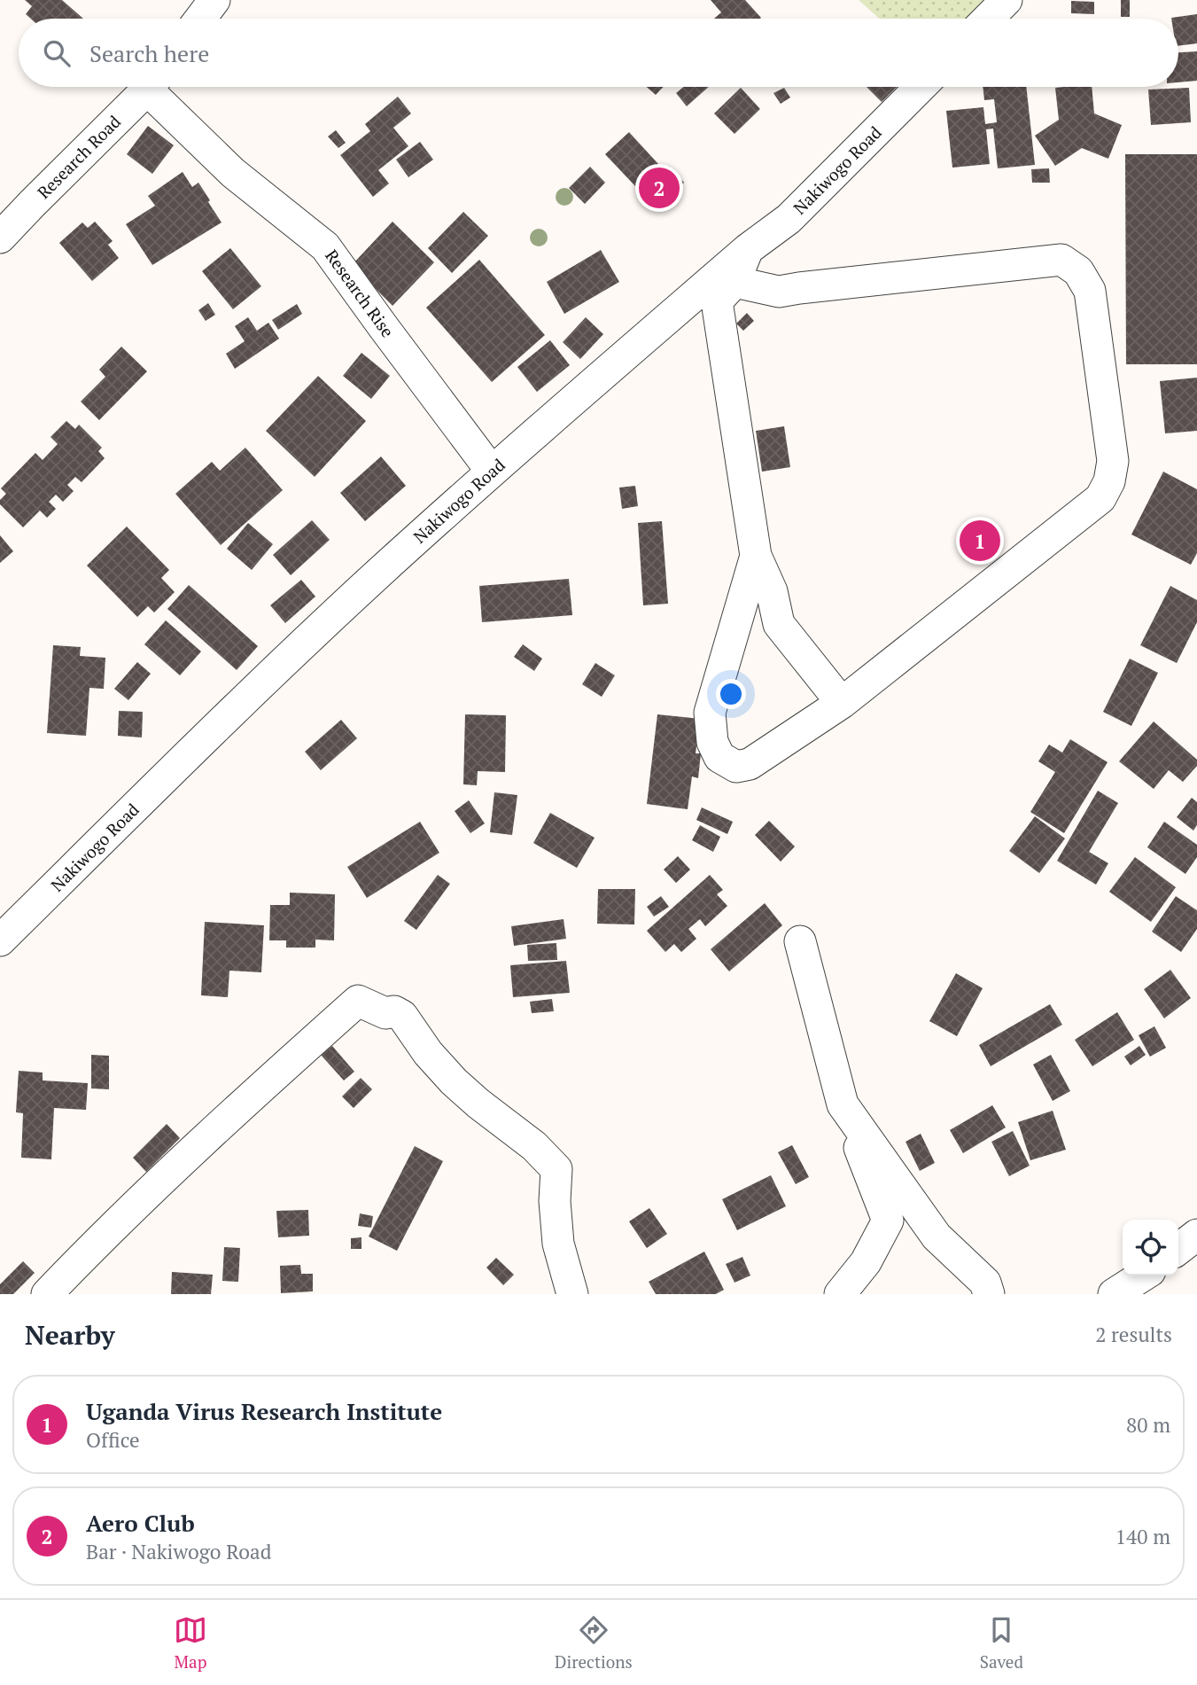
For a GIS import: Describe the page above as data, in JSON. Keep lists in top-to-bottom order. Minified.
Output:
{"streets":{"street":["Research Road","Nakiwogo Road","Research Rise"]},"crossings":[["Nakiwogo Road","Research Rise"]],"page":{"search":"Search here","pins":["2","1"],"heading":["Nearby","2 results"],"list":[{"mark":"1","name":"Uganda Virus Research Institute","note":"Office","value":"80 m"},{"mark":"2","name":"Aero Club","note":"Bar · Nakiwogo Road","value":"140 m"}],"nav":["Map","Directions","Saved"]}}
